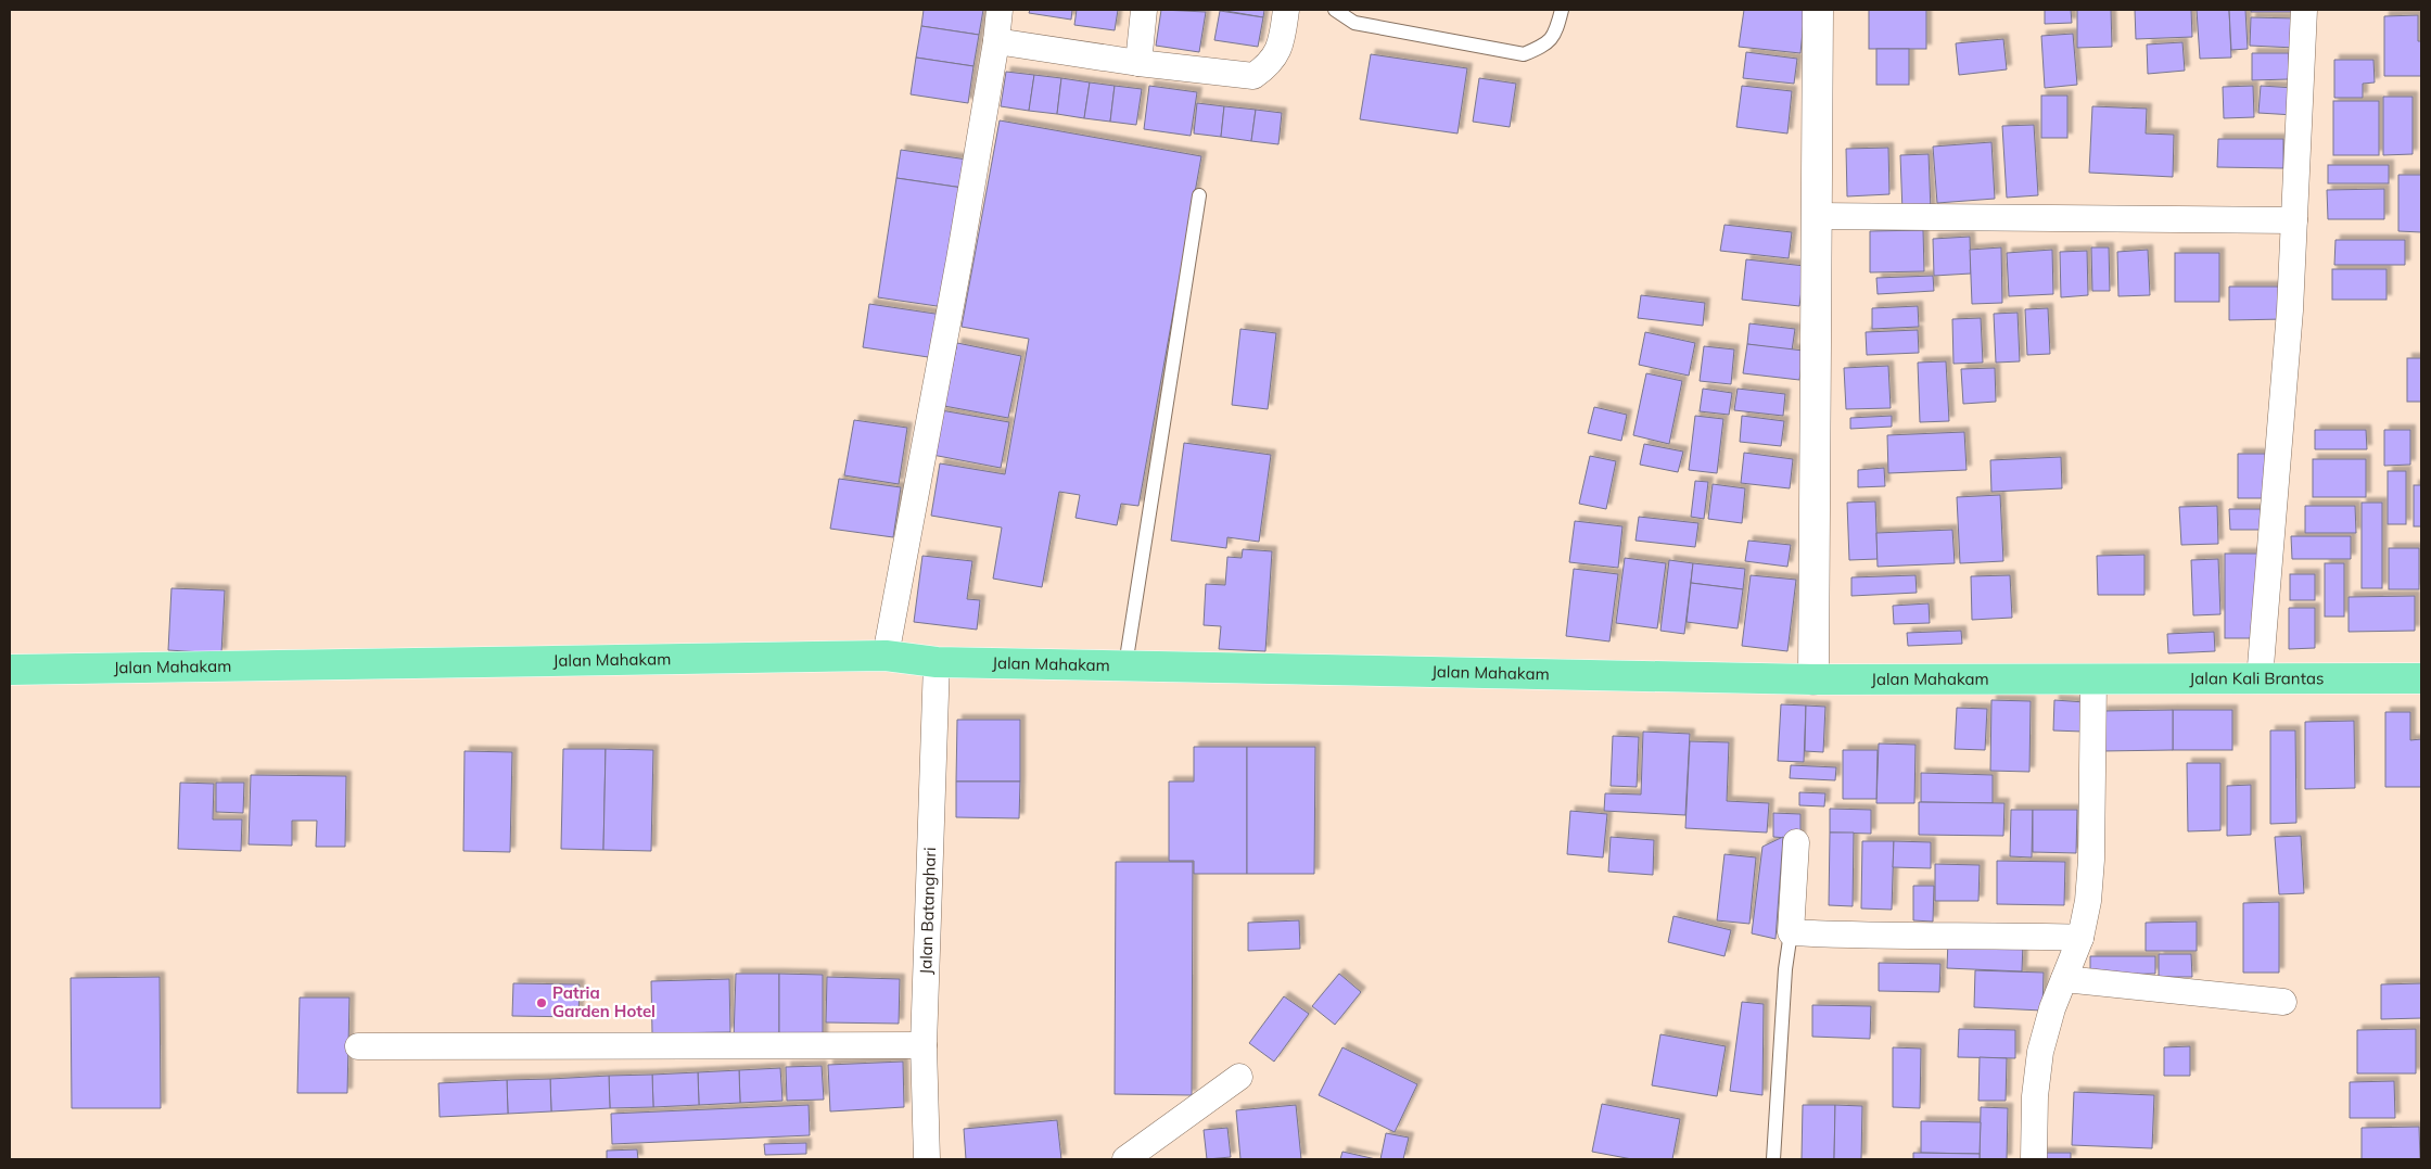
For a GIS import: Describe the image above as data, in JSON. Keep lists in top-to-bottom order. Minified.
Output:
{"streets":{"main road":["Jalan Mahakam","Jalan Kali Brantas"],"street":["Jalan Batanghari"]},"crossings":[["Jalan Mahakam","Jalan Kali Brantas"],["Jalan Mahakam","Jalan Batanghari"]],"places":["Patria Garden Hotel"]}
